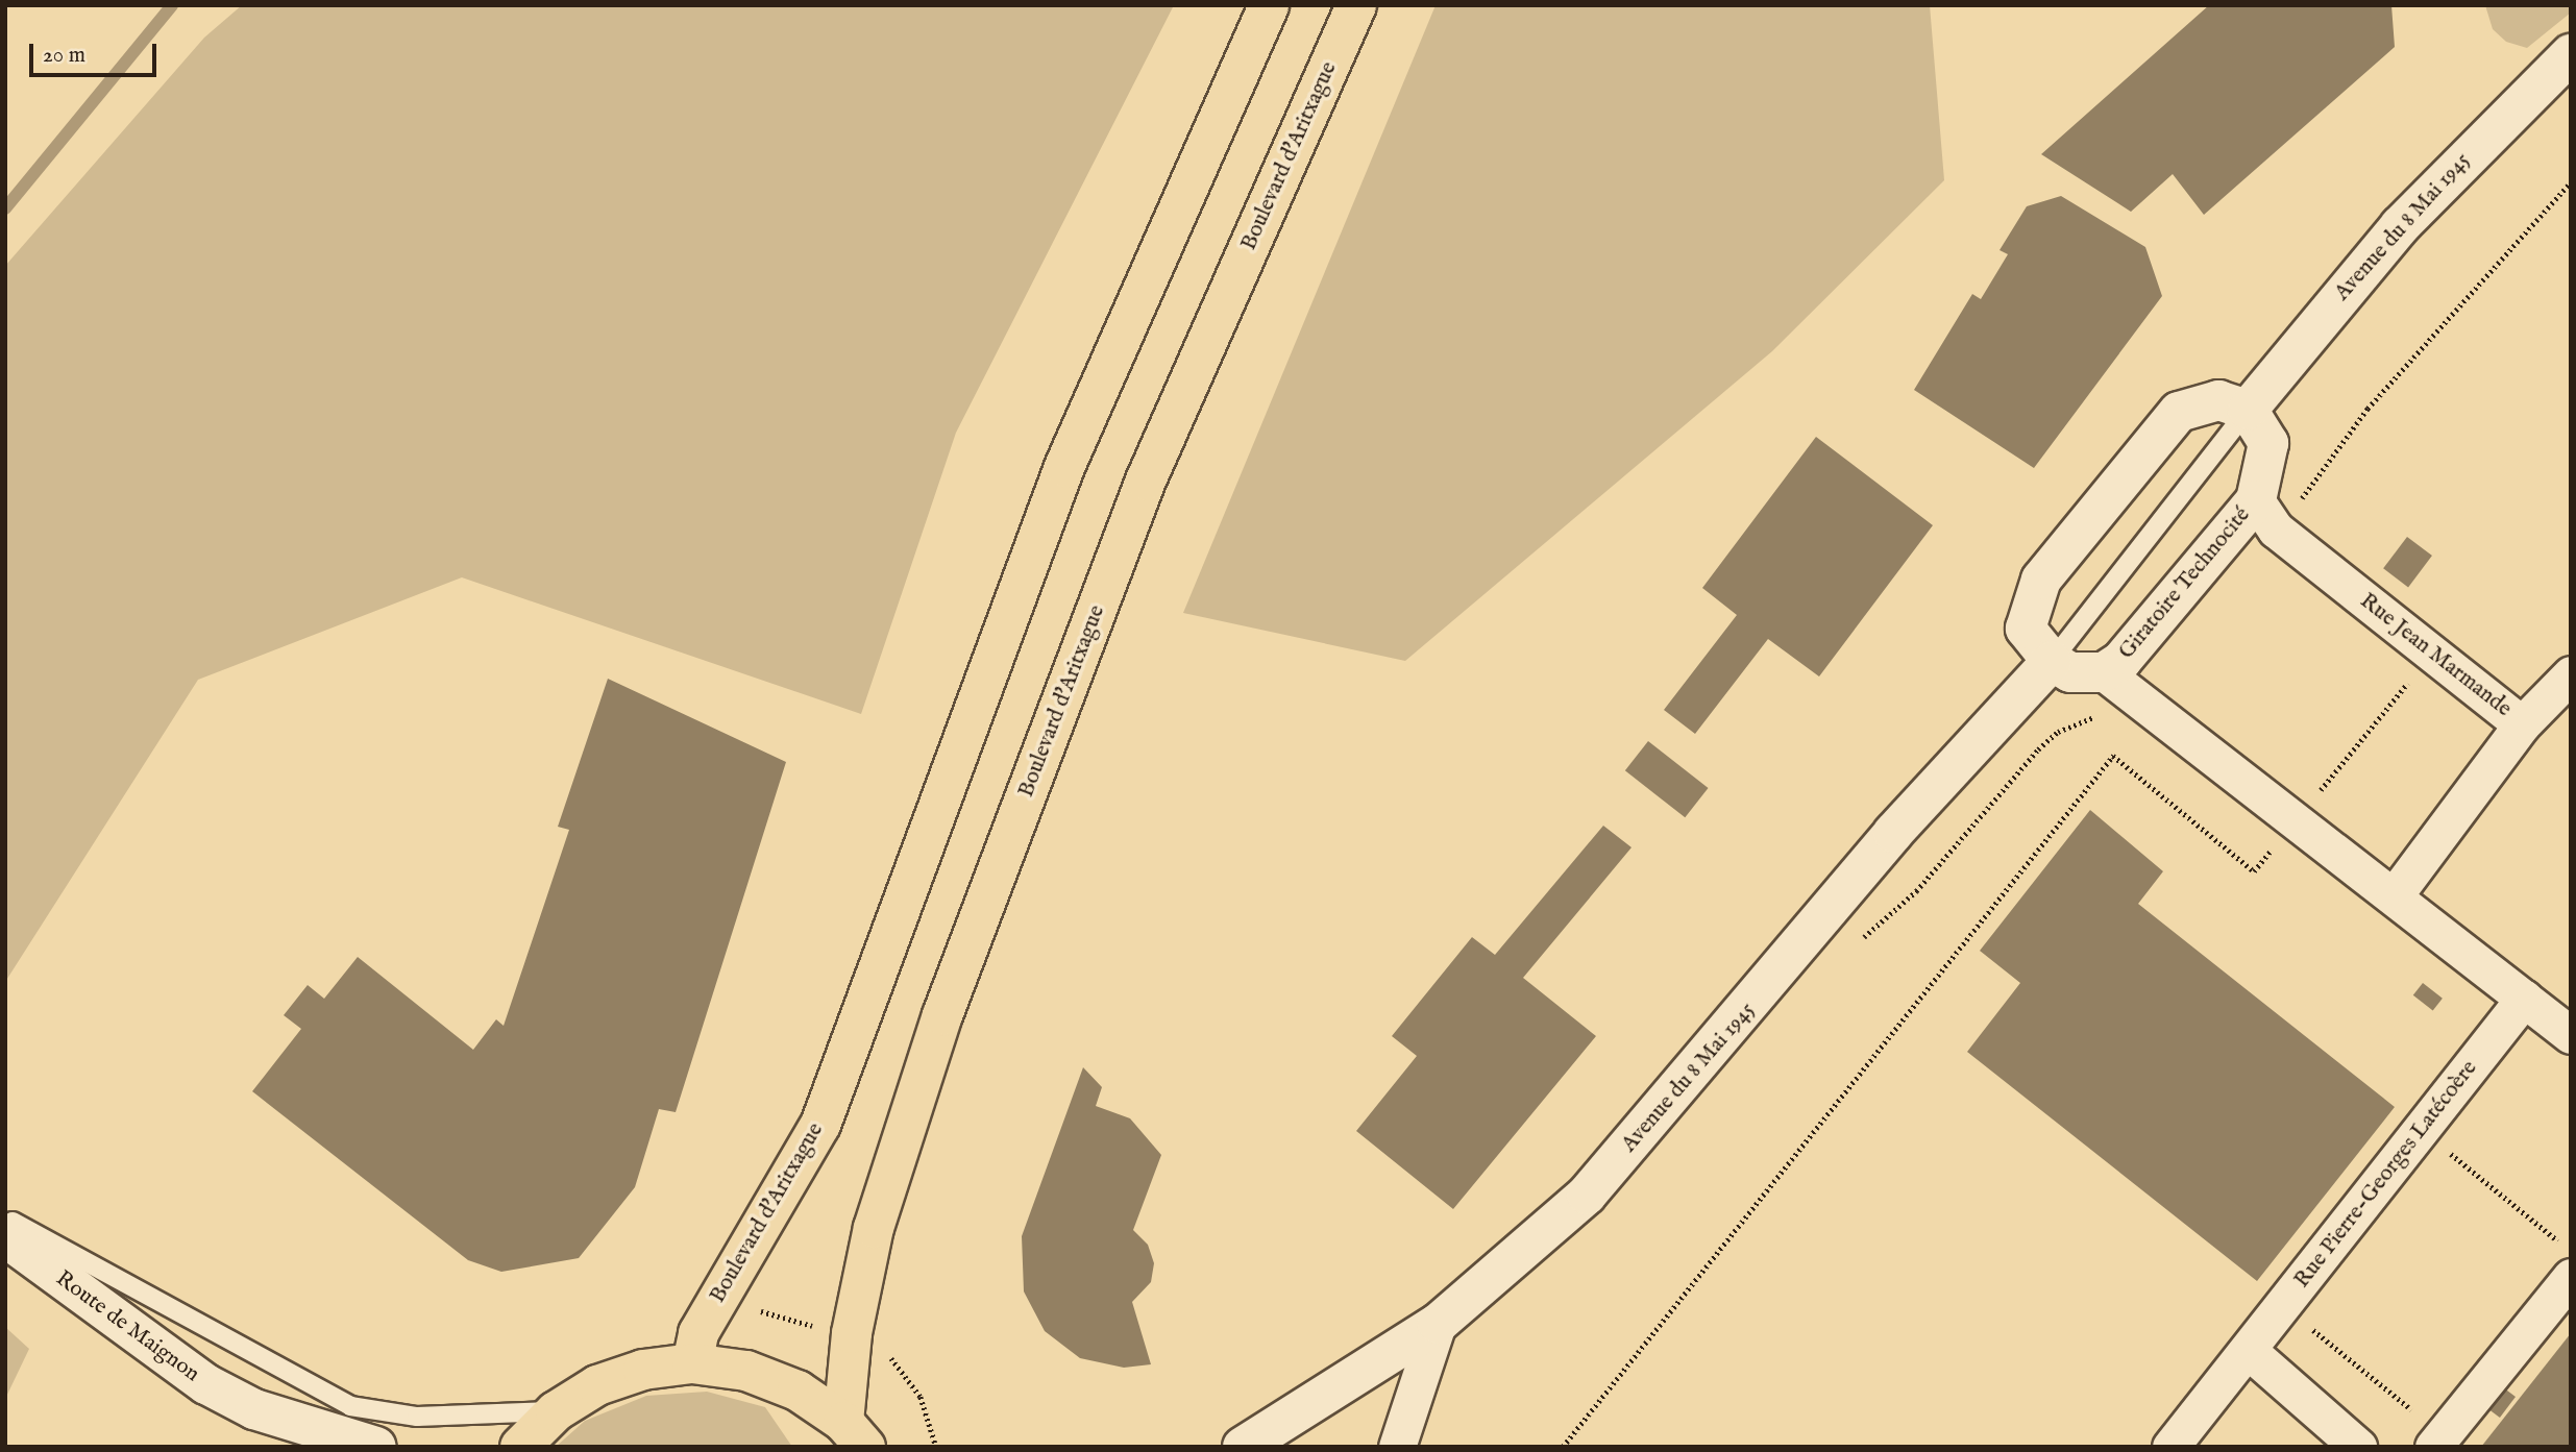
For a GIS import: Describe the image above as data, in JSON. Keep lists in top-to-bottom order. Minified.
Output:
{"streets":{"main road":["Boulevard d'Aritxague","Avenue du 8 Mai 1945","Giratoire Technocité","Route de Maignon"],"street":["Rue Jean Marmande","Rue Pierre-Georges Latécoère"]},"crossings":[["Avenue du 8 Mai 1945","Giratoire Technocité"],["Giratoire Technocité","Rue Jean Marmande"]],"scale_bar":"20 m"}
